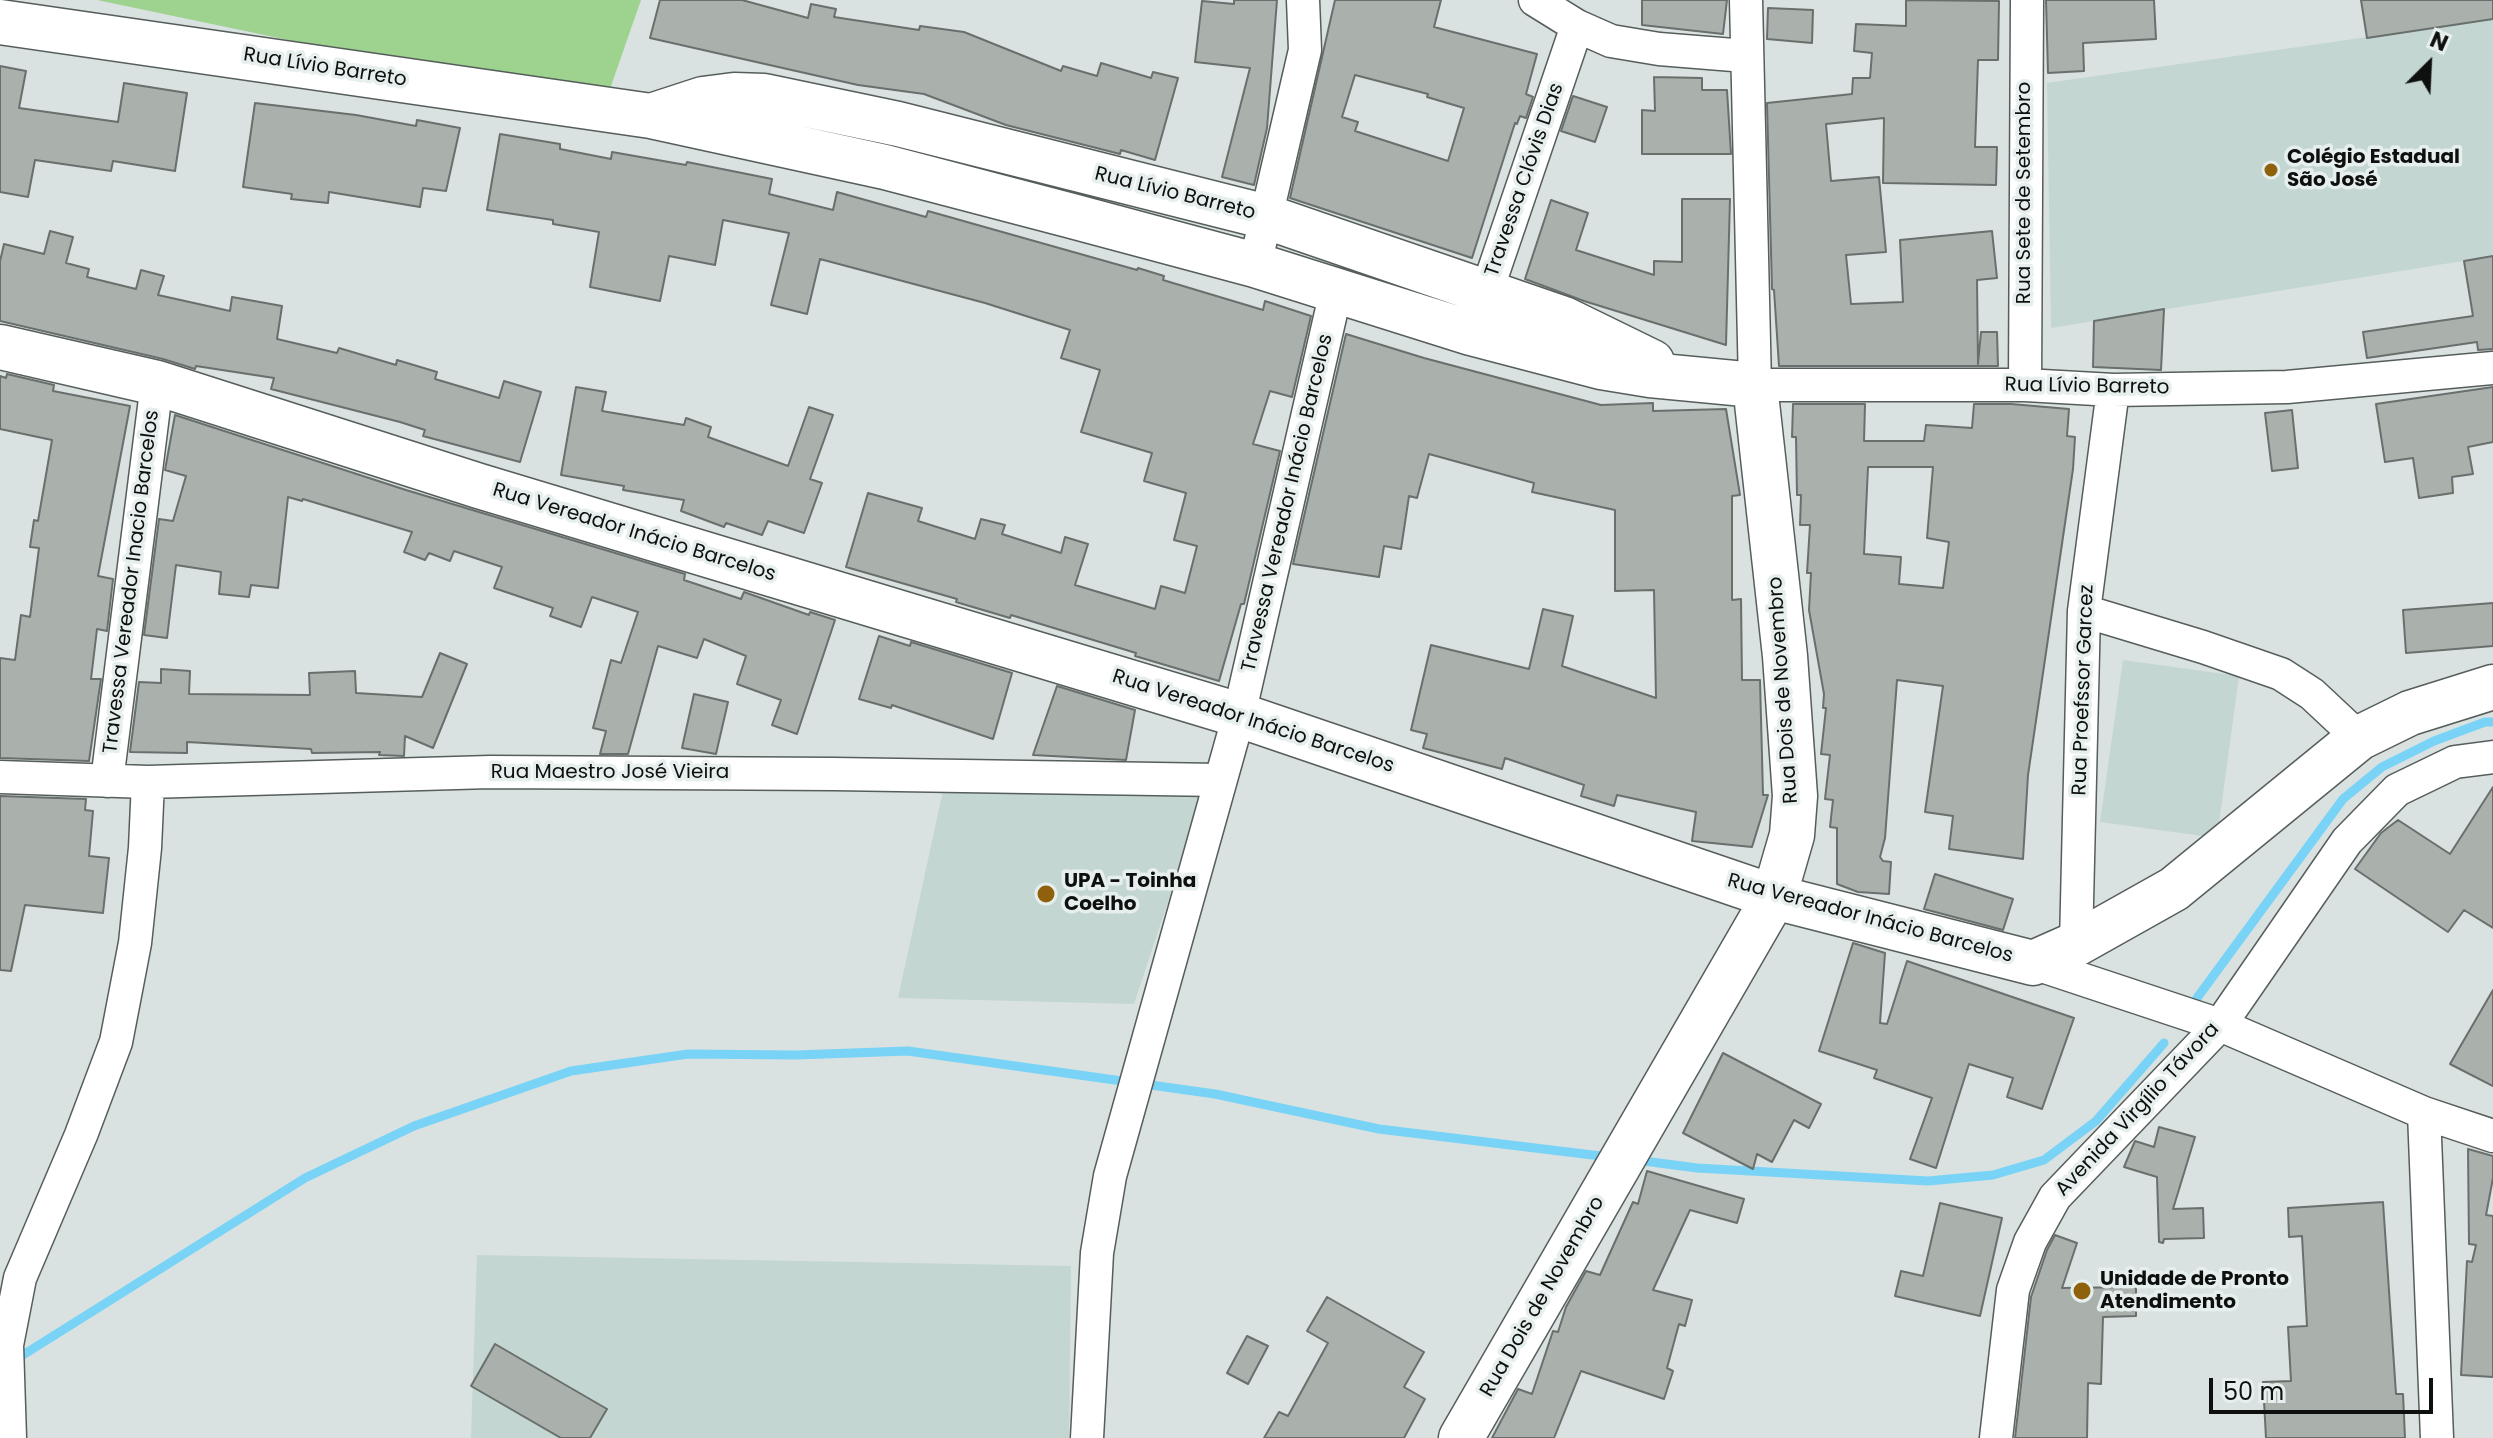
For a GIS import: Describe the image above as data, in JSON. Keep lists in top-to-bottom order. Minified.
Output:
{"streets":{"street":["Rua Lívio Barreto","Travessa Clóvis Dias","Rua Sete de Setembro","Travessa Vereador Inácio Barcelos","Rua Vereador Inácio Barcelos","Travessa Vereador Inacio Barcelos","Rua Dois de Novembro","Rua Proefssor Garcez","Rua Maestro José Vieira","Avenida Virgílio Távora"]},"crossings":[["Rua Lívio Barreto","Travessa Clóvis Dias"],["Rua Lívio Barreto","Rua Sete de Setembro"],["Rua Lívio Barreto","Travessa Vereador Inácio Barcelos"],["Rua Lívio Barreto","Rua Dois de Novembro"],["Rua Lívio Barreto","Rua Proefssor Garcez"],["Travessa Vereador Inácio Barcelos","Rua Vereador Inácio Barcelos"],["Travessa Vereador Inácio Barcelos","Rua Maestro José Vieira"],["Rua Vereador Inácio Barcelos","Travessa Vereador Inacio Barcelos"],["Rua Vereador Inácio Barcelos","Rua Dois de Novembro"],["Rua Vereador Inácio Barcelos","Avenida Virgílio Távora"],["Travessa Vereador Inacio Barcelos","Rua Maestro José Vieira"]],"places":["Colégio Estadual São José","UPA - Toinha Coelho","Unidade de Pronto Atendimento"],"scale_bar":"50 m","north":"top right"}
